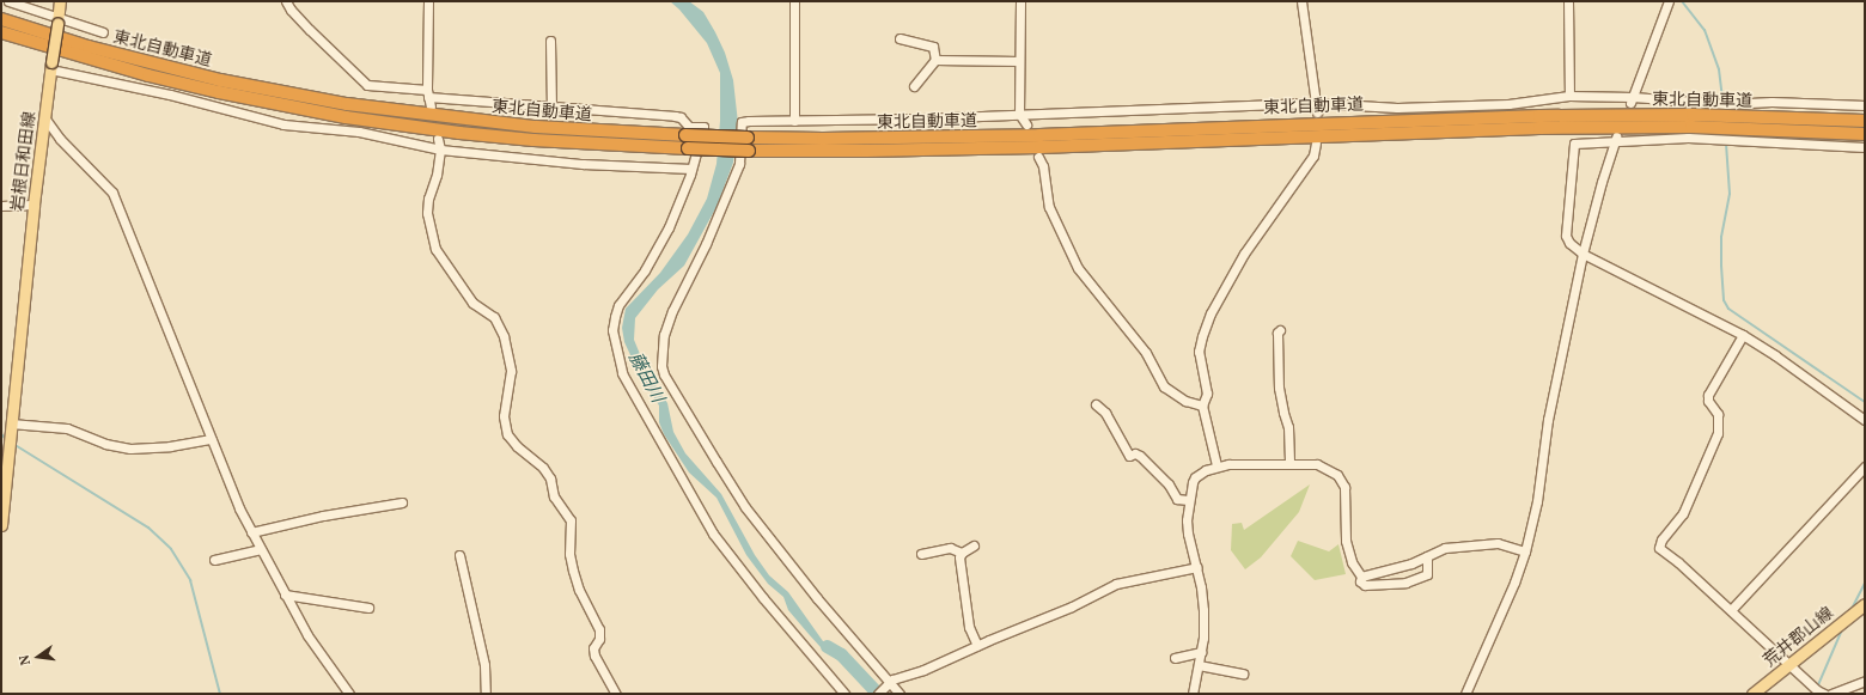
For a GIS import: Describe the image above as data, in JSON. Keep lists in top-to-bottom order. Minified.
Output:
{"streets":{"highway":["東北自動車道"],"main road":["岩根日和田線","荒井郡山線"]},"water":["藤田川"],"north":"left"}
